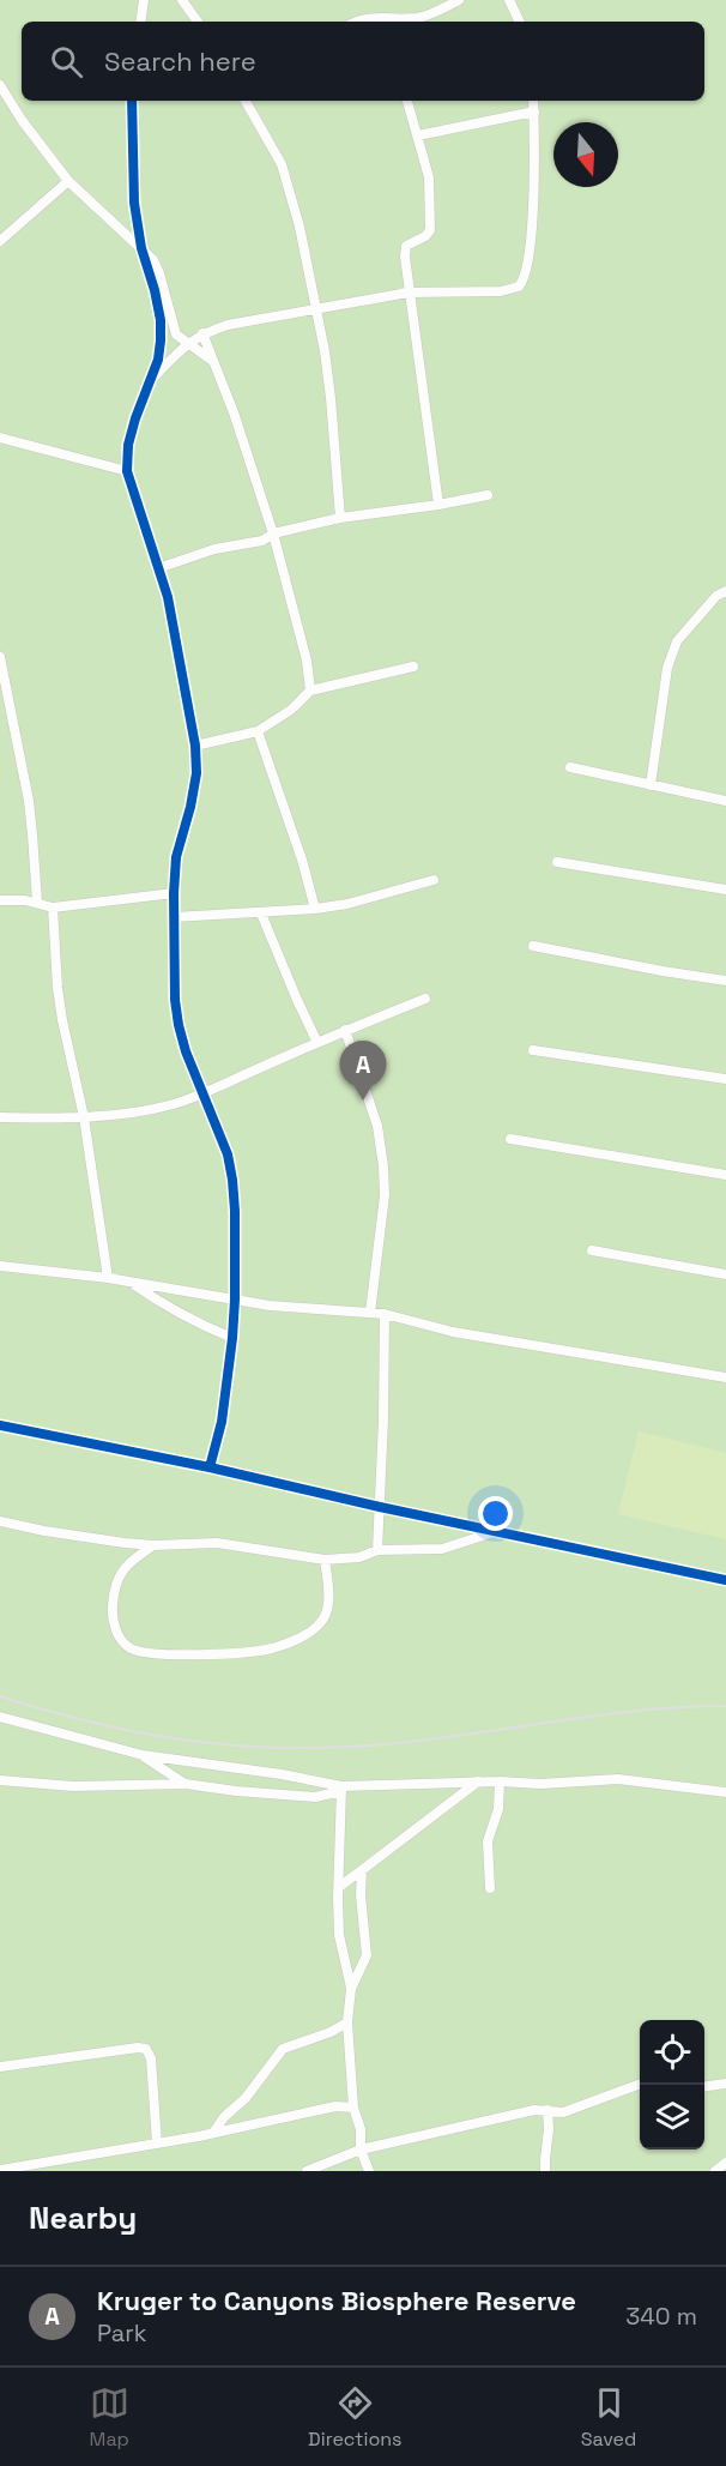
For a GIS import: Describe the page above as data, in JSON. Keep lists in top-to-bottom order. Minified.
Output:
{"north":"bottom","page":{"search":"Search here","pins":"A","heading":"Nearby","list":[{"mark":"A","name":"Kruger to Canyons Biosphere Reserve","note":"Park","value":"340 m"}],"nav":["Map","Directions","Saved"]}}
